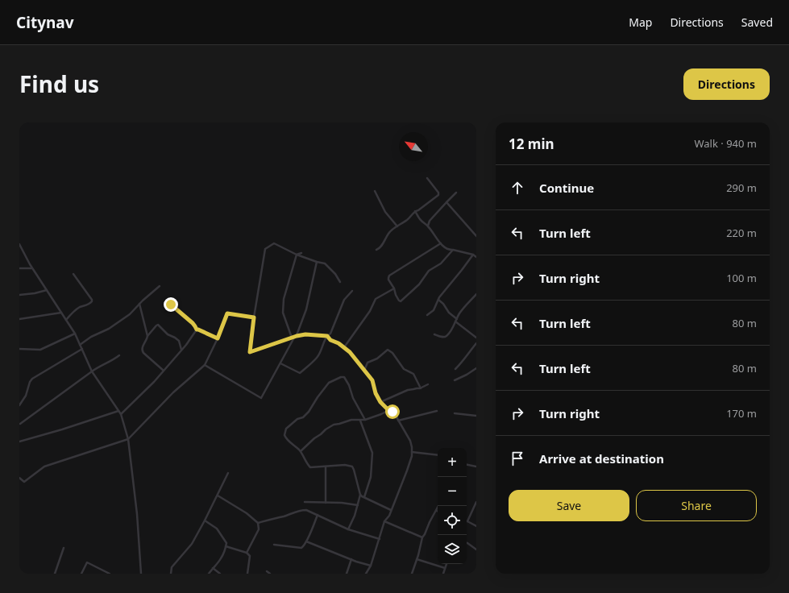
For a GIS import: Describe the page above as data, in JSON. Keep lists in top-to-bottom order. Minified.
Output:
{"north":"top left","page":{"header":"Citynav","nav":["Map","Directions","Saved"],"title":"Find us","buttons":["Directions",["Save","Share"]],"heading":["12 min","Walk · 940 m"],"list":[["Continue","290 m"],["Turn left","220 m"],["Turn right","100 m"],["Turn left","80 m"],["Turn left","80 m"],["Turn right","170 m"],"Arrive at destination"],"map_buttons":["+","−"]}}
